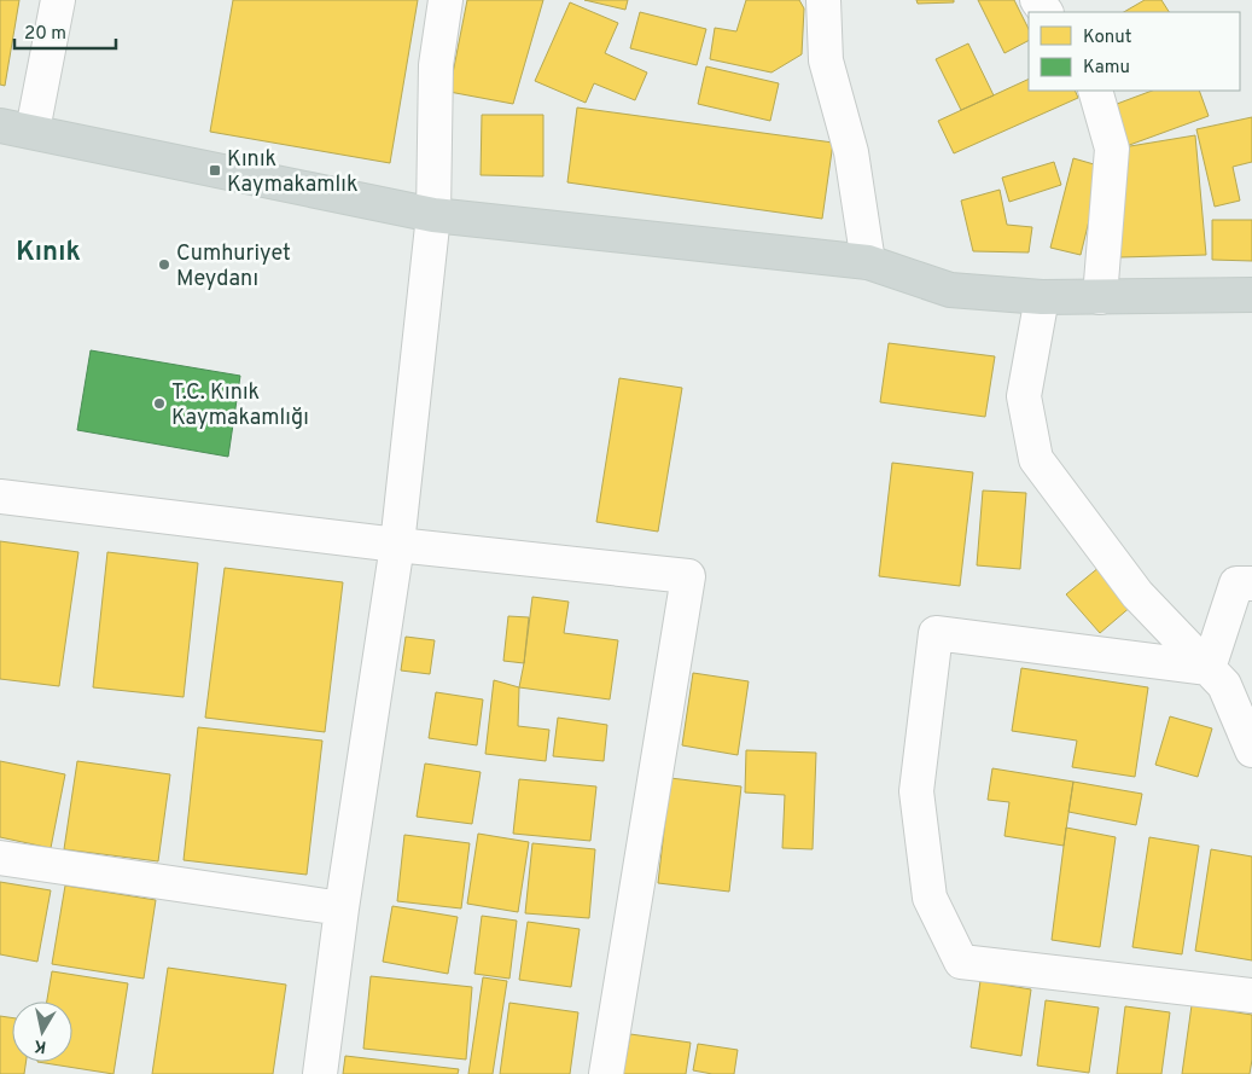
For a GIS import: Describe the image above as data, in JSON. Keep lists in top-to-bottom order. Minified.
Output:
{"districts":["Kınık"],"places":{"transit":["Kınık Kaymakamlık"],"other":["Cumhuriyet Meydanı","T.C. Kınık Kaymakamlığı"]},"legend":["Konut","Kamu"],"scale_bar":"20 m","north":"bottom"}
